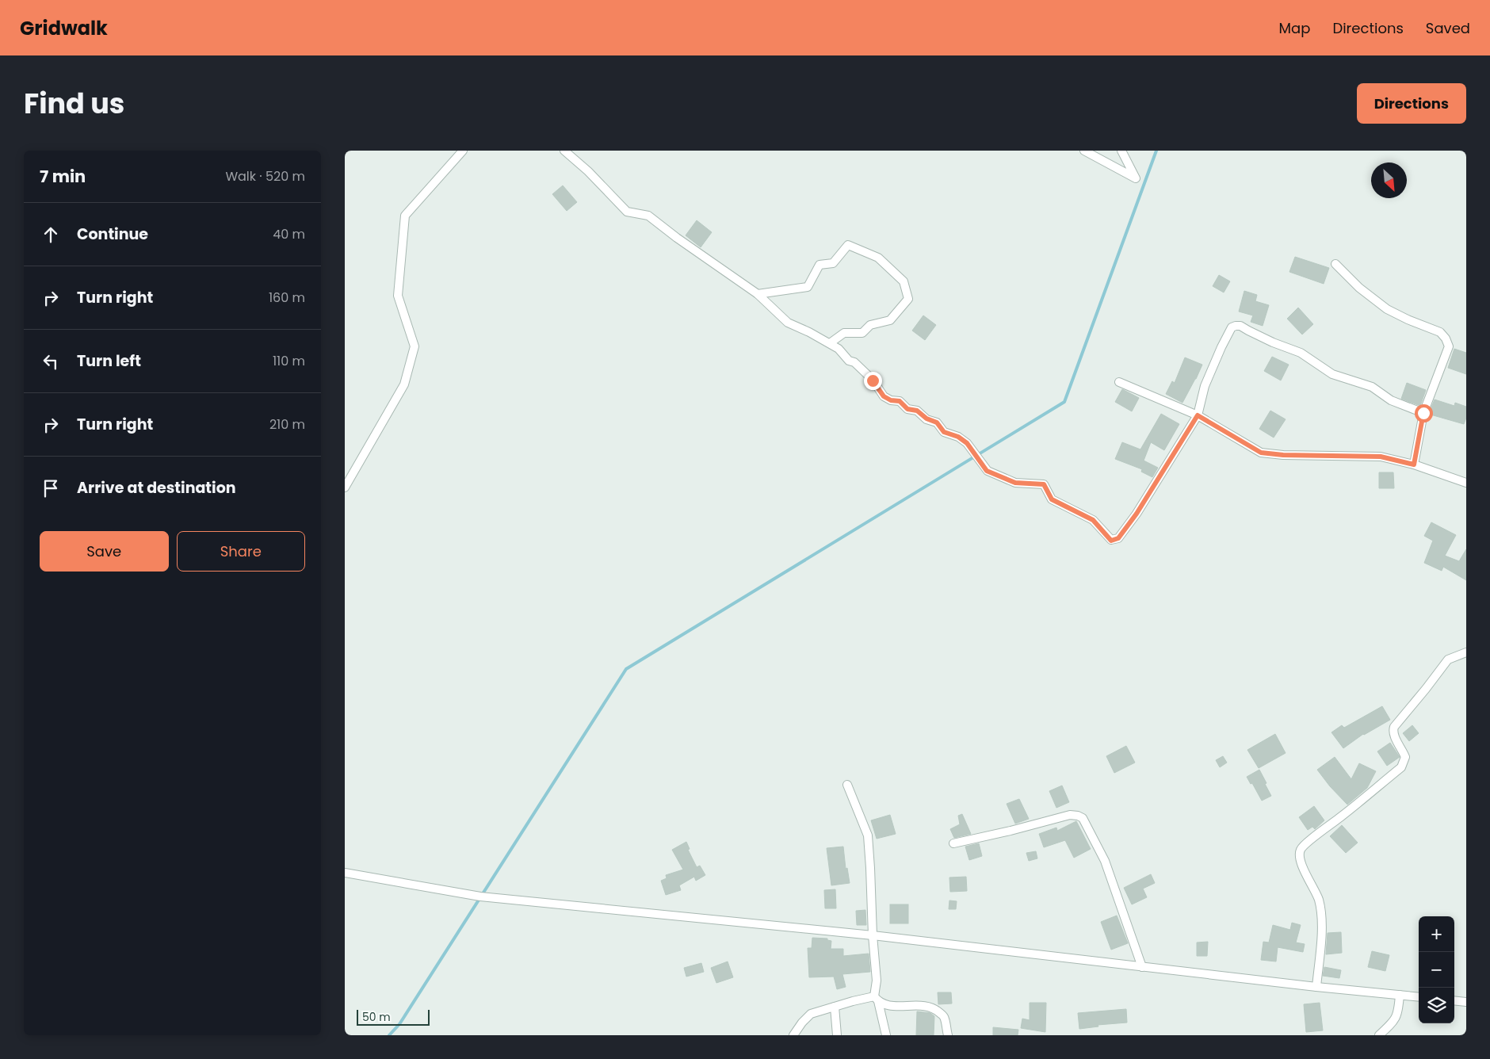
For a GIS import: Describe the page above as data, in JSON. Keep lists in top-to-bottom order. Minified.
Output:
{"scale_bar":"50 m","north":"bottom right","page":{"header":"Gridwalk","nav":["Map","Directions","Saved"],"title":"Find us","buttons":["Directions",["Save","Share"]],"heading":["7 min","Walk · 520 m"],"list":[["Continue","40 m"],["Turn right","160 m"],["Turn left","110 m"],["Turn right","210 m"],"Arrive at destination"],"map_buttons":["+","−"],"scale":"50 m"}}
